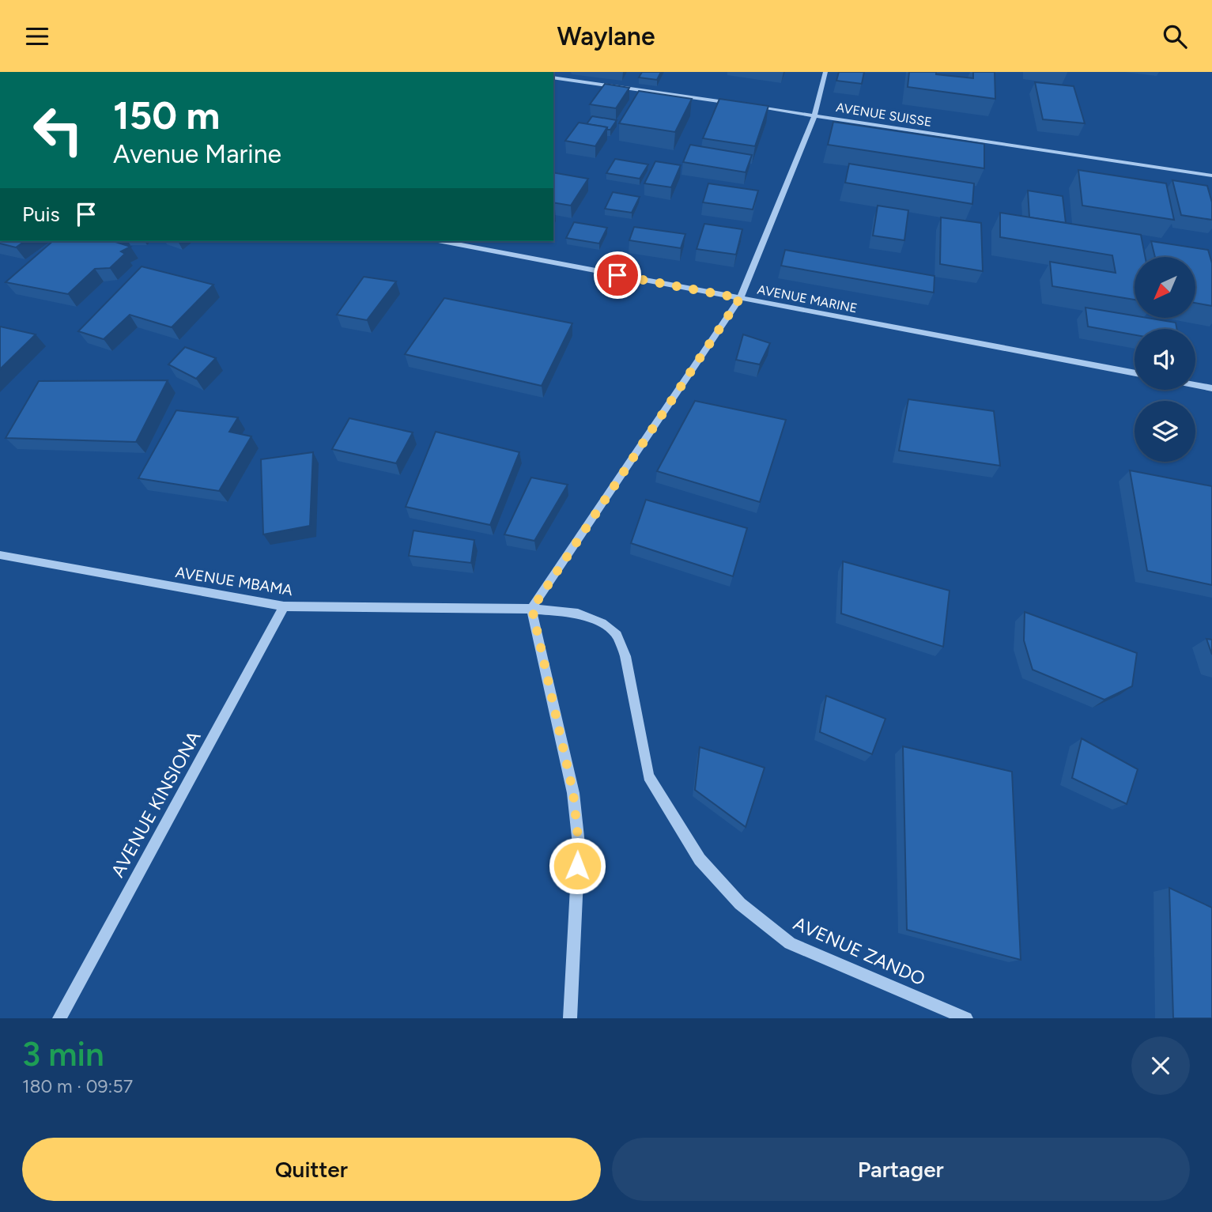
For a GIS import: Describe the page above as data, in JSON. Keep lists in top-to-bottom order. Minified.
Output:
{"streets":{"street":["AVENUE SUISSE","AVENUE MARINE","AVENUE MBAMA","AVENUE KINSIONA","AVENUE ZANDO"]},"crossings":[["AVENUE MBAMA","AVENUE KINSIONA"],["AVENUE MBAMA","AVENUE ZANDO"]],"north":"bottom left","page":{"header":"Waylane","turn":["150 m","Avenue Marine"],"then":"Puis","heading":["3 min","180 m · 09:57"],"buttons":["Quitter","Partager"]}}
